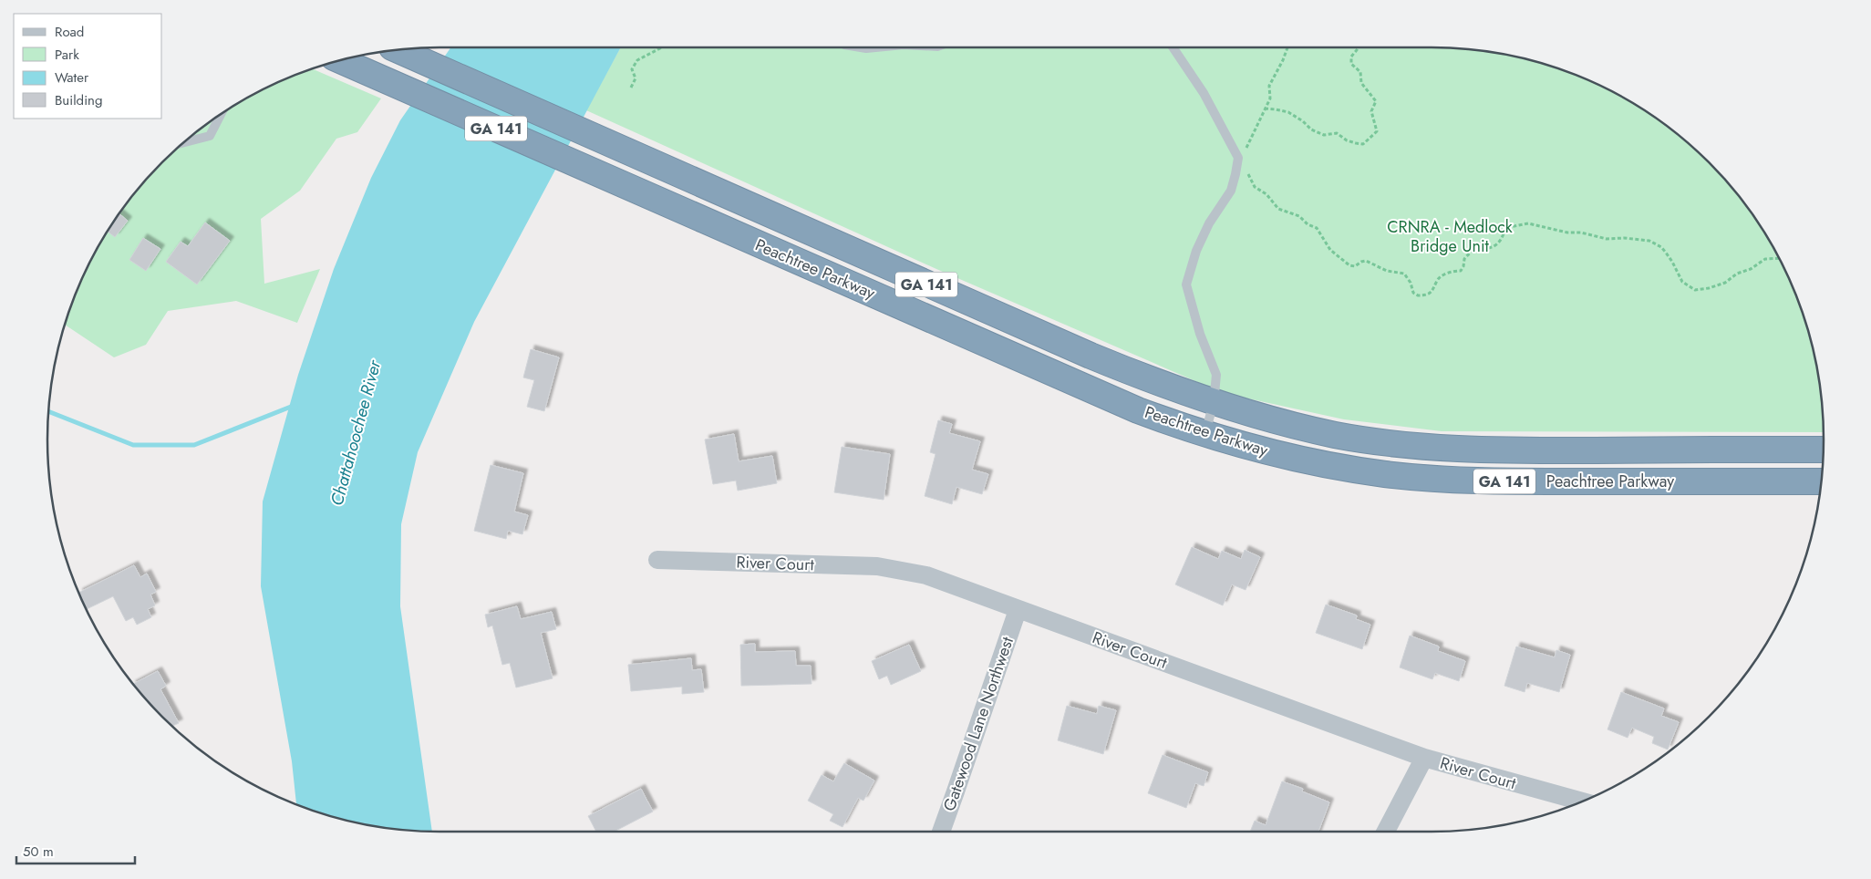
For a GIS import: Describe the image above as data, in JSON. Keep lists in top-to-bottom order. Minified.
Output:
{"streets":{"highway":["GA 141","Peachtree Parkway"],"street":["River Court","Gatewood Lane Northwest"]},"crossings":[["River Court","Gatewood Lane Northwest"]],"water":["Chattahoochee River"],"parks":["CRNRA - Medlock Bridge Unit"],"legend":["Road","Park","Water","Building"],"scale_bar":"50 m"}
